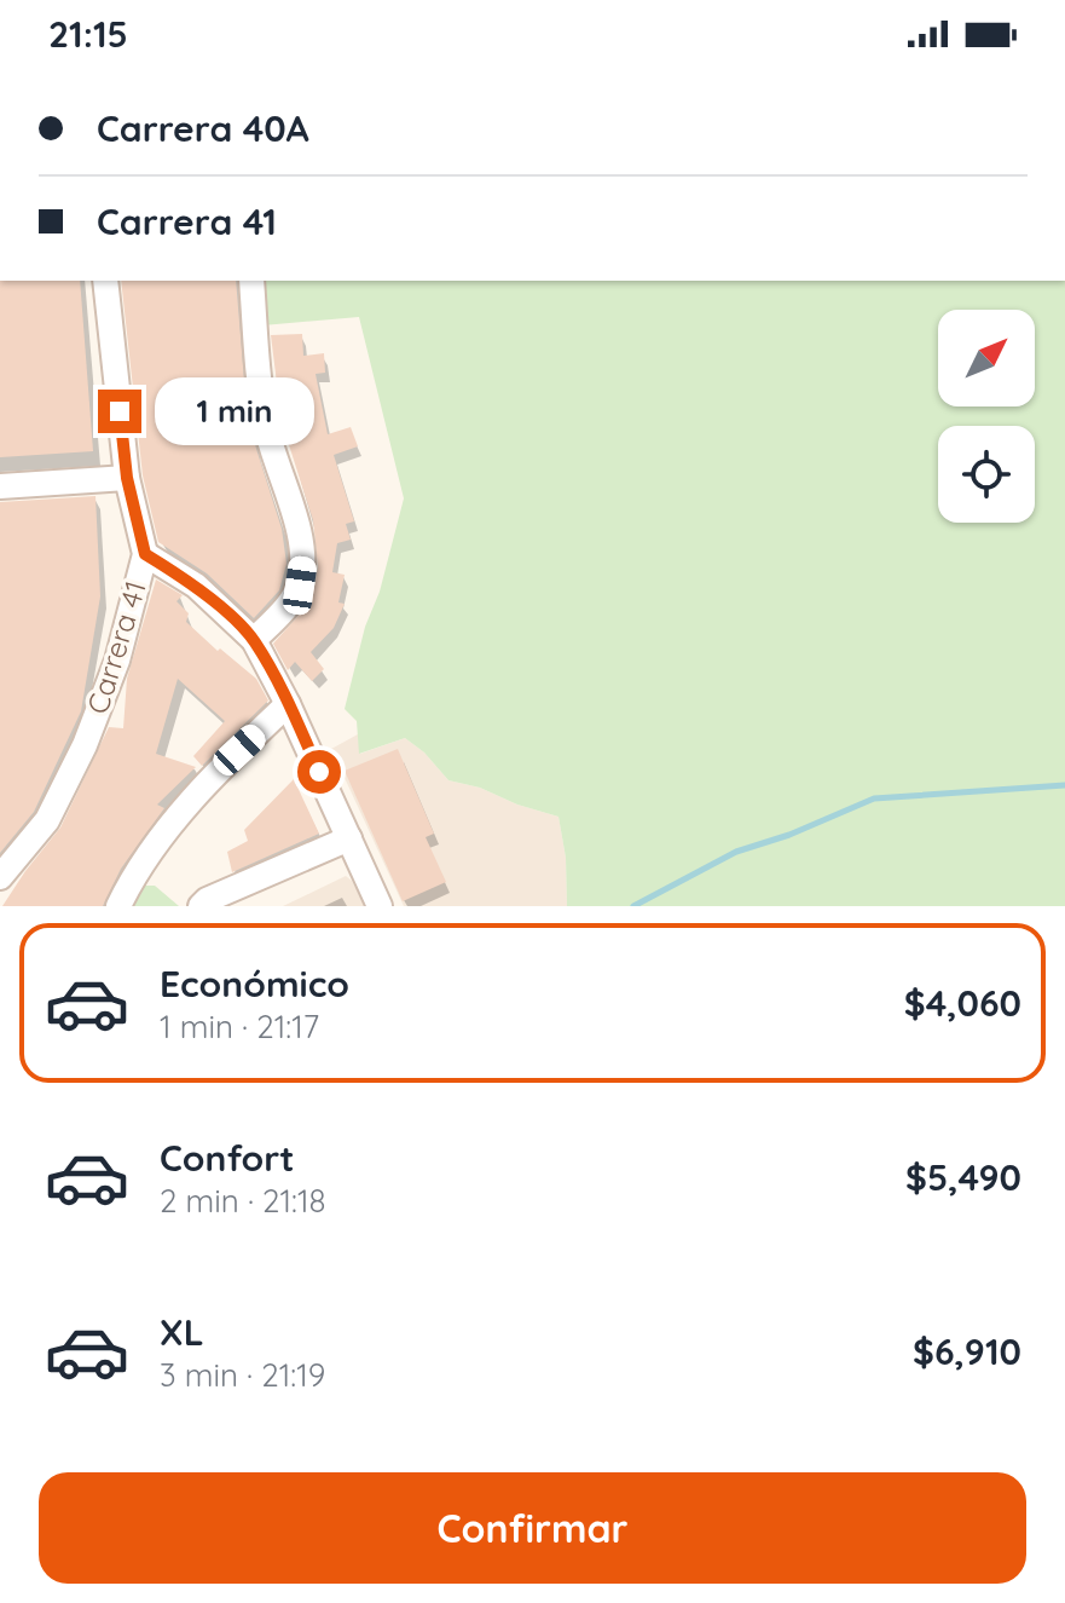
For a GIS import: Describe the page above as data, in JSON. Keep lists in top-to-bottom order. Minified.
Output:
{"streets":{"street":["Carrera 41"]},"north":"top right","page":{"status":"21:15","banner":["Carrera 40A","Carrera 41"],"bubble":"1 min","list":[{"name":"Económico","note":"1 min · 21:17","value":"$4,060"},{"name":"Confort","note":"2 min · 21:18","value":"$5,490"},{"name":"XL","note":"3 min · 21:19","value":"$6,910"}],"buttons":"Confirmar"}}
